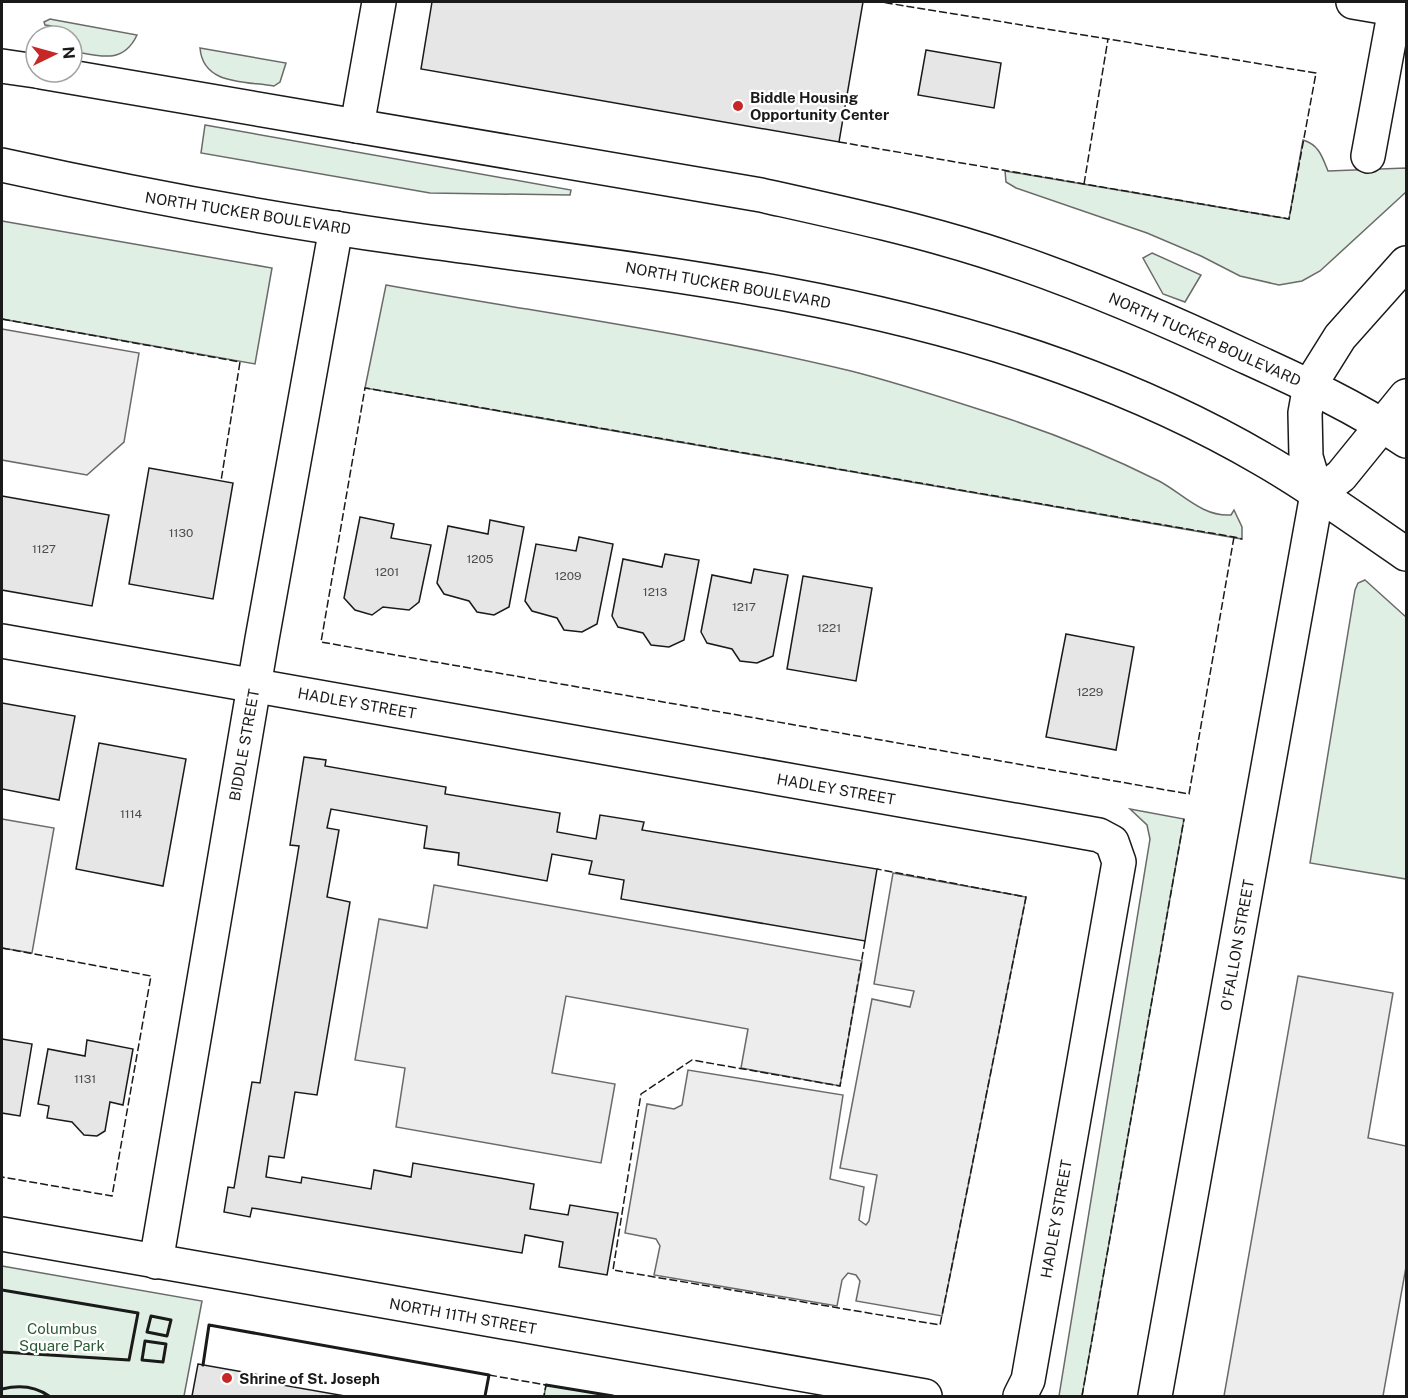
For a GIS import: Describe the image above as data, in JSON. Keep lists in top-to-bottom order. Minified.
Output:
{"streets":{"street":["NORTH TUCKER BOULEVARD","HADLEY STREET","BIDDLE STREET","O'FALLON STREET","NORTH 11TH STREET"]},"crossings":[["NORTH TUCKER BOULEVARD","BIDDLE STREET"],["NORTH TUCKER BOULEVARD","O'FALLON STREET"],["HADLEY STREET","BIDDLE STREET"],["BIDDLE STREET","NORTH 11TH STREET"]],"parks":["Columbus Square Park"],"places":["Biddle Housing Opportunity Center","Shrine of St. Joseph"],"house_numbers":["1130","1127","1205","1201","1209","1213","1217","1221","1229","1114","1131"],"north":"right"}
